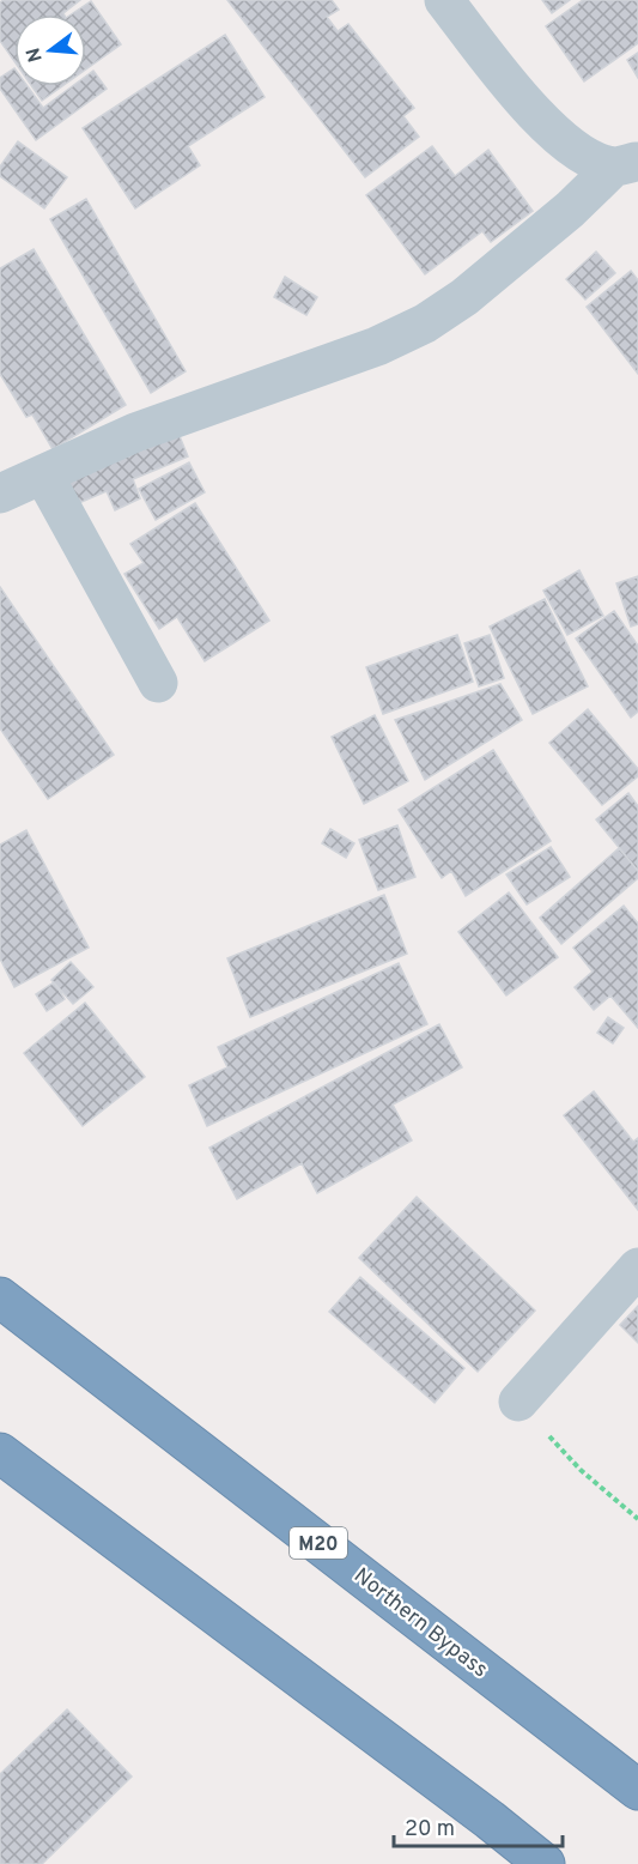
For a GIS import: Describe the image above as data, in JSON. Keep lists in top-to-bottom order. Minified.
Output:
{"streets":{"highway":["M20","Northern Bypass"]},"scale_bar":"20 m","north":"left"}
